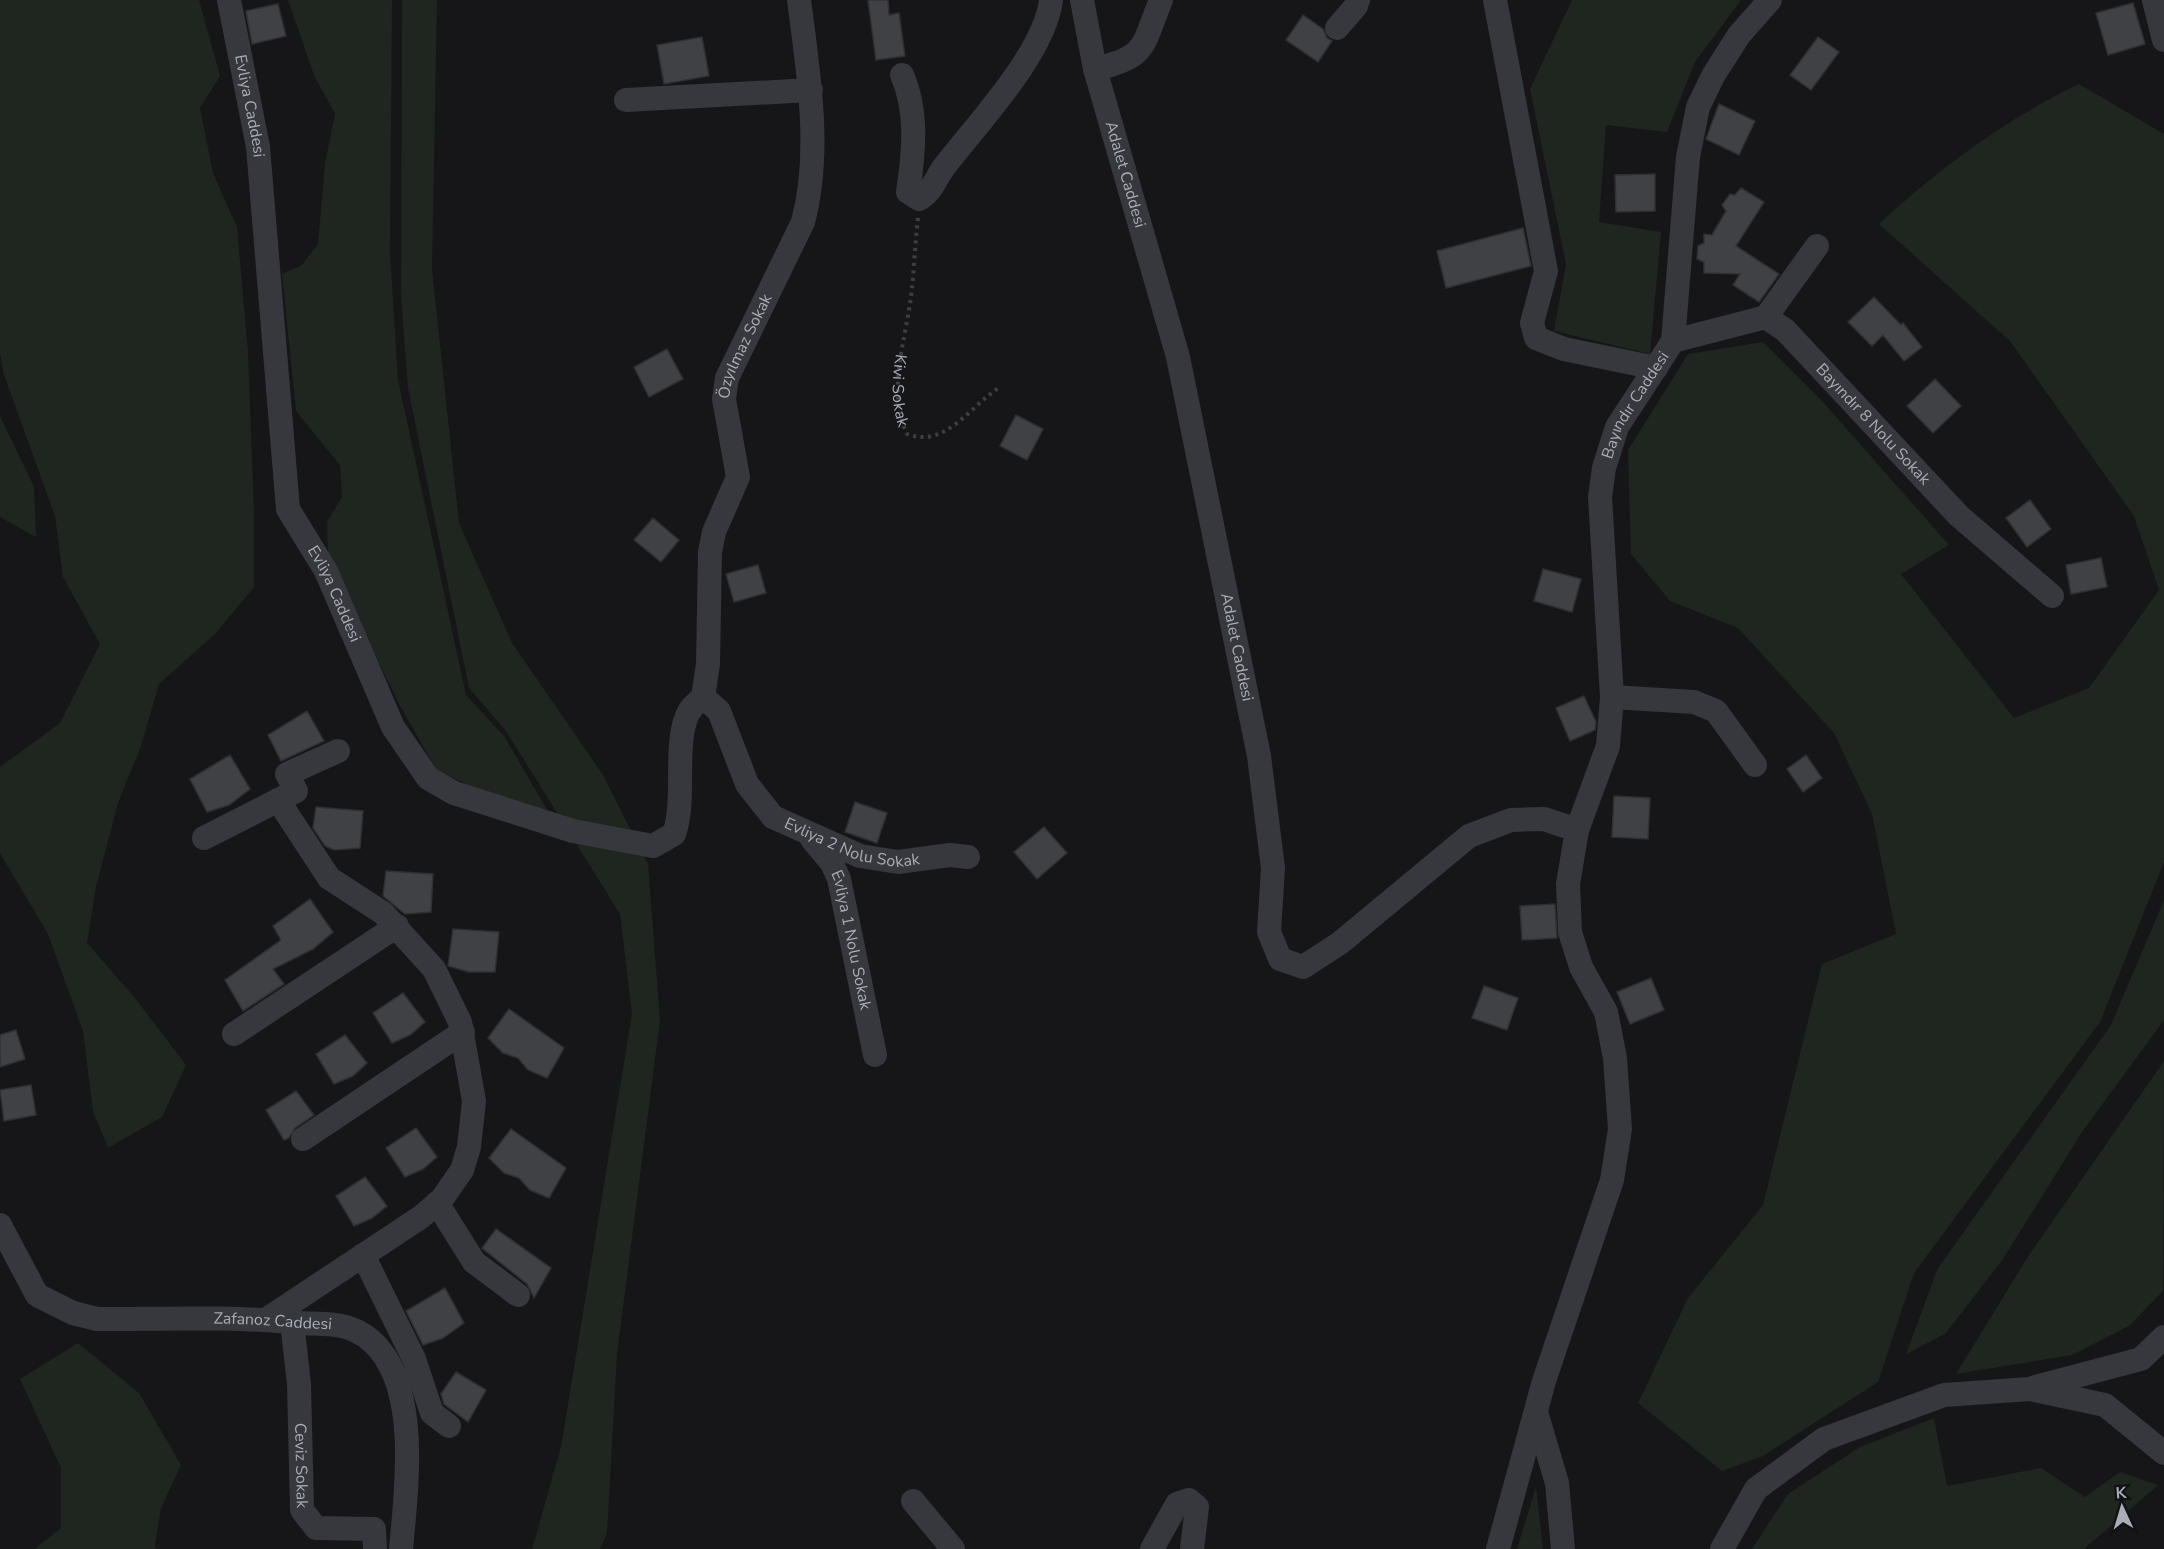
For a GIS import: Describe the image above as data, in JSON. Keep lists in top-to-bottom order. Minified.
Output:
{"streets":{"street":["Evliya Caddesi","Adalet Caddesi","Özyılmaz Sokak","Bayındır Caddesi","Bayındır 8 Nolu Sokak","Evliya 2 Nolu Sokak","Evliya 1 Nolu Sokak","Zafanoz Caddesi","Ceviz Sokak"],"path":["Kivi Sokak"]},"crossings":[["Evliya Caddesi","Özyılmaz Sokak"],["Evliya Caddesi","Evliya 2 Nolu Sokak"],["Adalet Caddesi","Bayındır Caddesi"],["Özyılmaz Sokak","Evliya 2 Nolu Sokak"],["Evliya 2 Nolu Sokak","Evliya 1 Nolu Sokak"],["Zafanoz Caddesi","Ceviz Sokak"]],"north":"top"}
